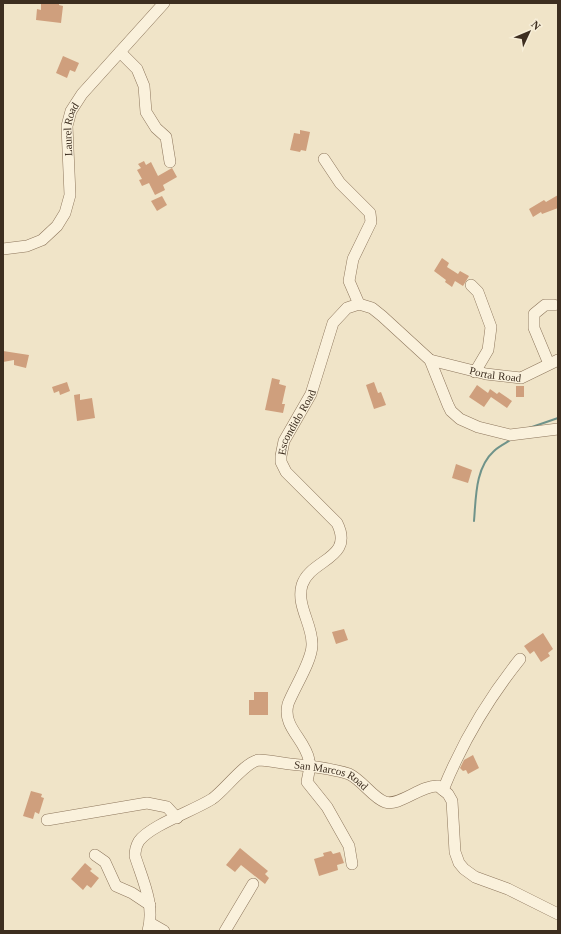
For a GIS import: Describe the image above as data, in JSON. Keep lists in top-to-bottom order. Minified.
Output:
{"streets":{"street":["Laurel Road","Portal Road","Escondido Road","San Marcos Road"]},"crossings":[["Escondido Road","San Marcos Road"]],"north":"top right"}
